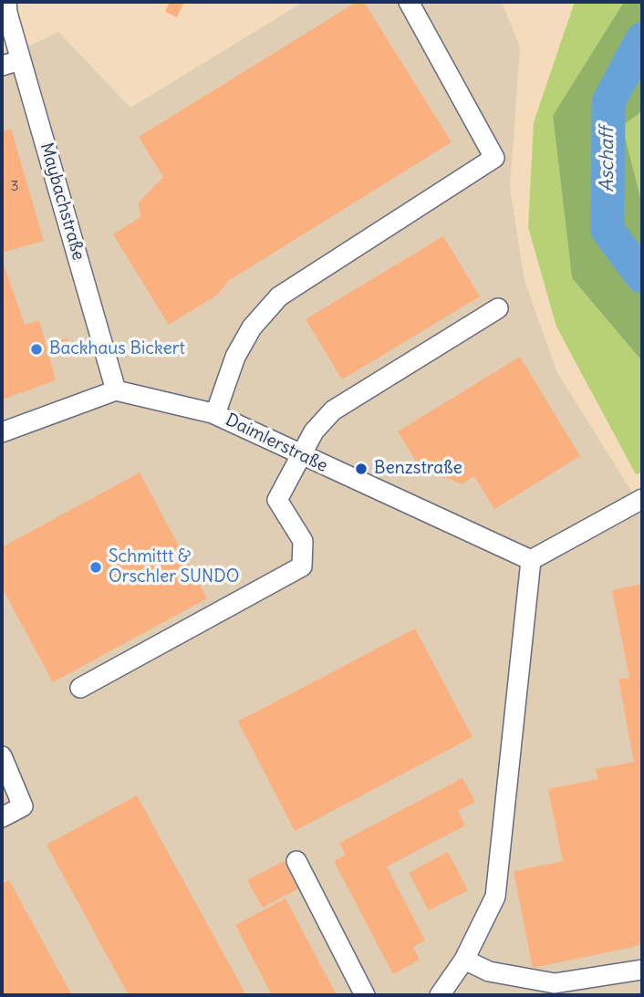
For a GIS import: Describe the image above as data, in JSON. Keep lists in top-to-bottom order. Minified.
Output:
{"streets":{"street":["Maybachstraße","Daimlerstraße"]},"crossings":[["Maybachstraße","Daimlerstraße"]],"water":["Aschaff"],"places":["Backhaus Bickert","Benzstraße","Schmittt & Orschler SUNDO"],"house_numbers":["3"]}
